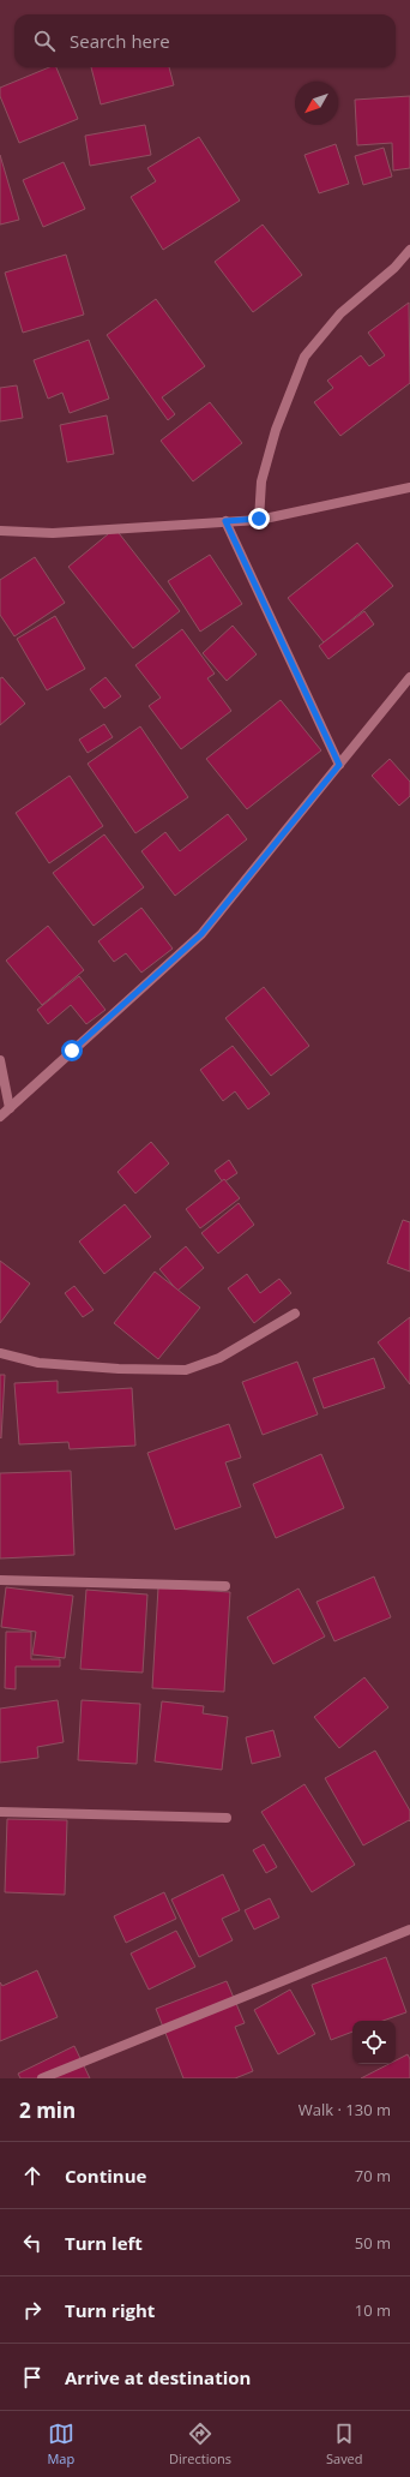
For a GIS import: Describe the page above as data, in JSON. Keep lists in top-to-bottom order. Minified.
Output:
{"north":"bottom left","page":{"search":"Search here","heading":["2 min","Walk · 130 m"],"list":[["Continue","70 m"],["Turn left","50 m"],["Turn right","10 m"],"Arrive at destination"],"nav":["Map","Directions","Saved"]}}
